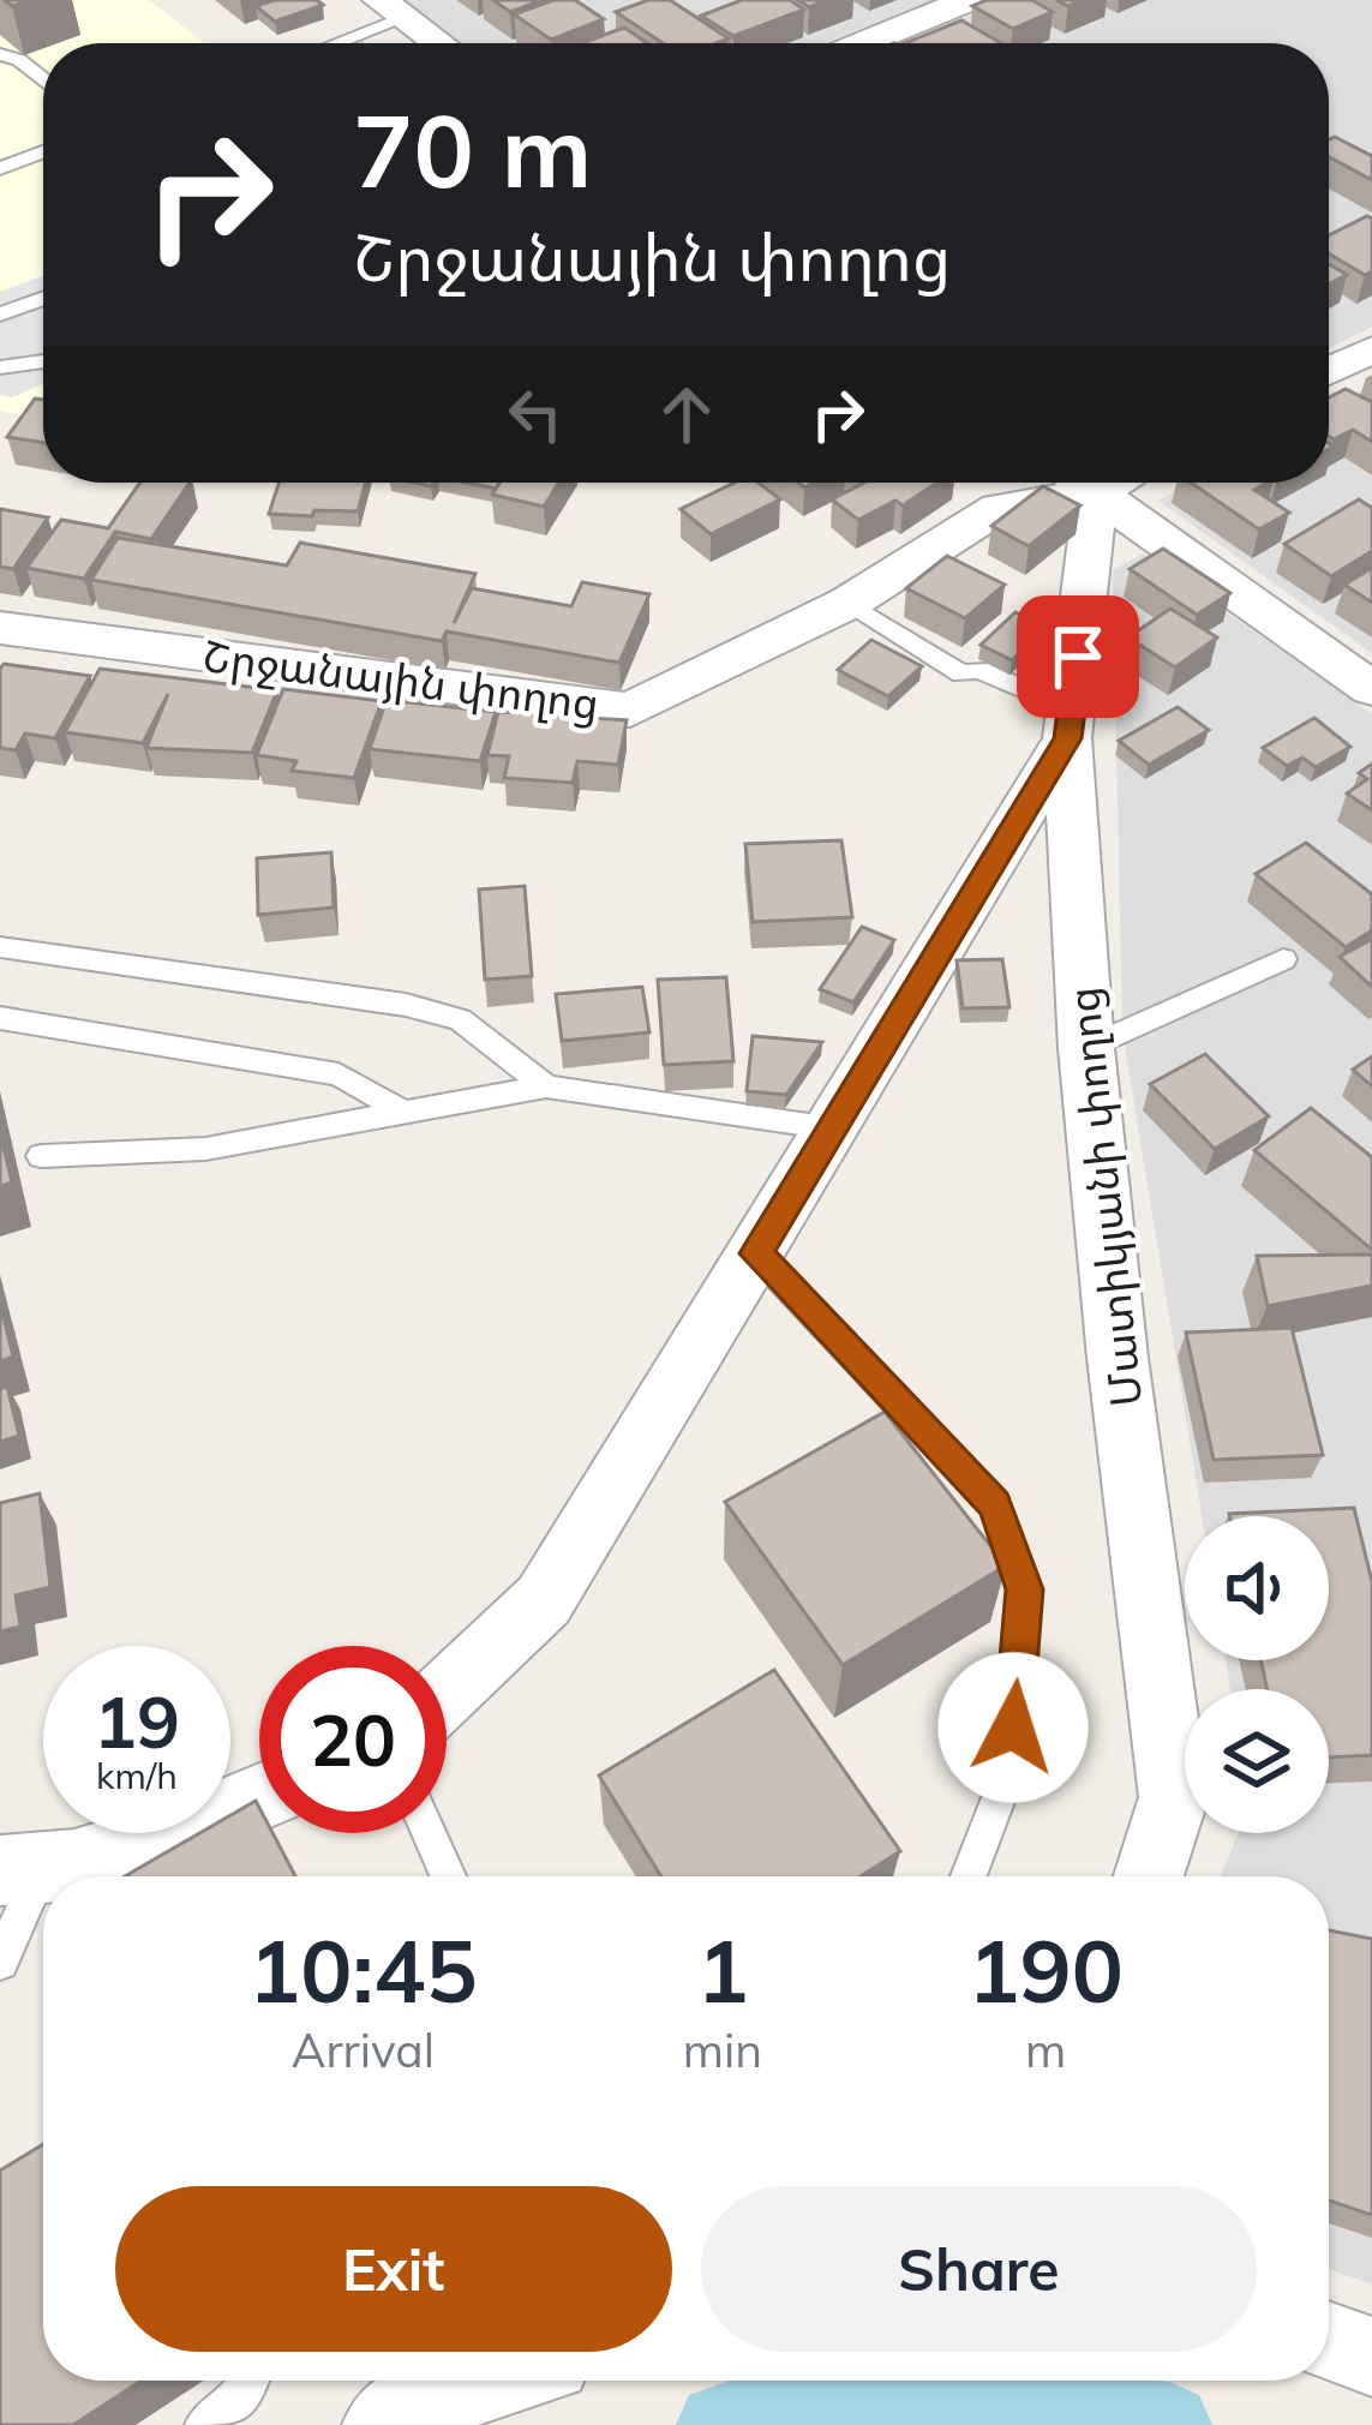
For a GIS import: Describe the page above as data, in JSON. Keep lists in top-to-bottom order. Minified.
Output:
{"streets":{"street":["Շրջանային փողոց","Մատիկյանի փողոց"]},"page":{"turn":["70 m","Շրջանային փողոց"],"speed":"19 km/h","limit":"20","eta":["10:45","Arrival","1","min","190","m"],"buttons":["Exit","Share"]}}
